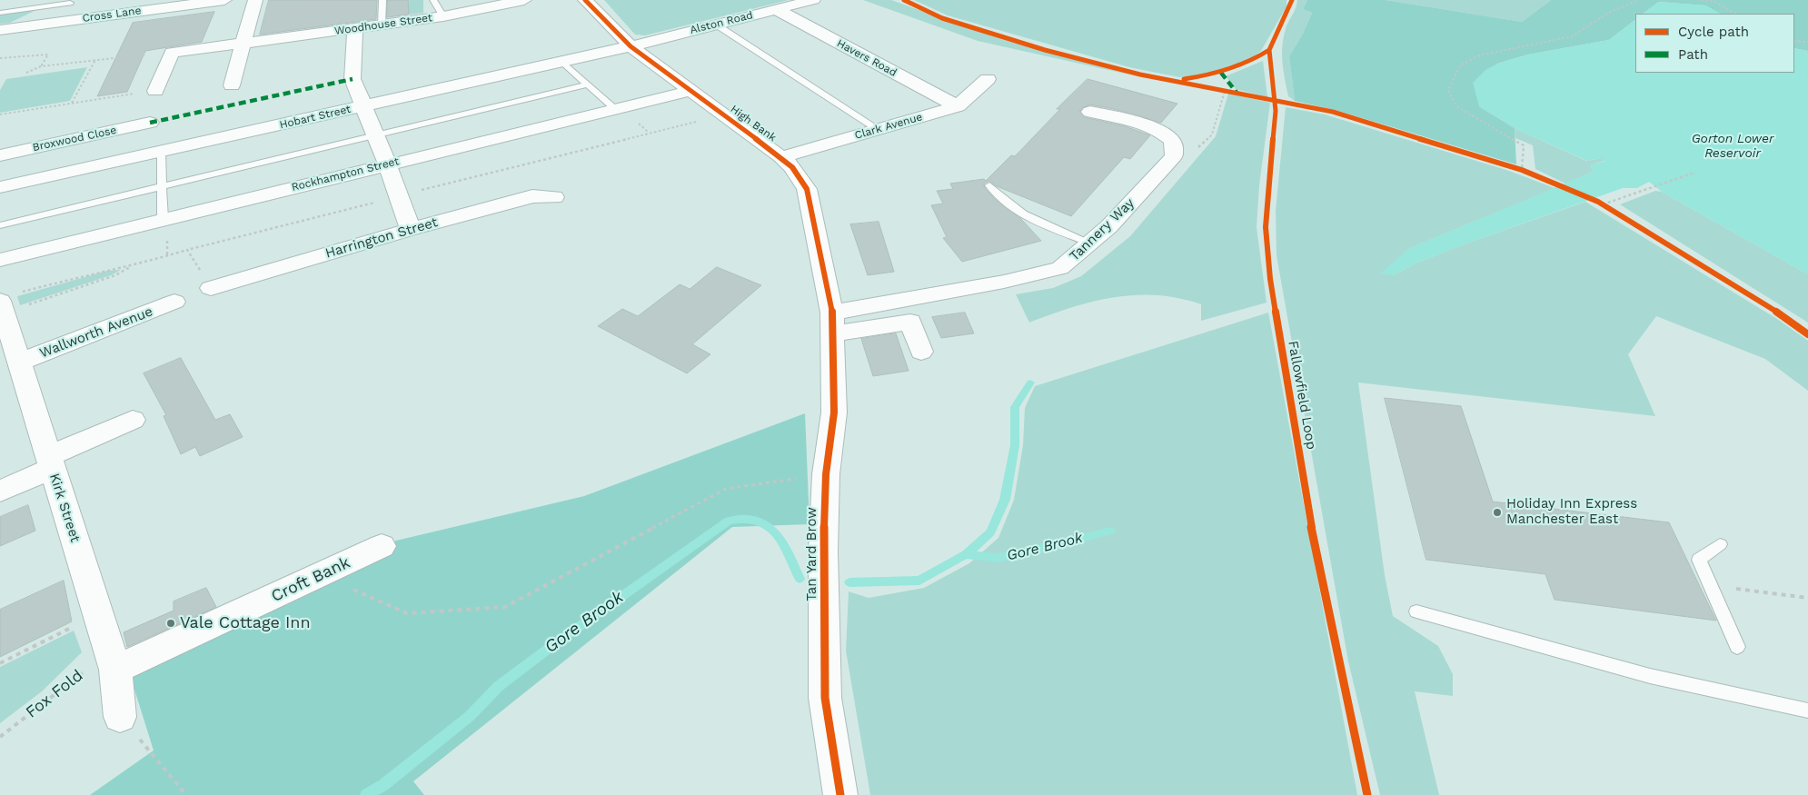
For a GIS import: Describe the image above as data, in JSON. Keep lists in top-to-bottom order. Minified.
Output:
{"streets":{"street":["Cross Lane","Alston Road","Woodhouse Street","Havers Road","Hobart Street","High Bank","Clark Avenue","Broxwood Close","Rockhampton Street","Tannery Way","Harrington Street","Wallworth Avenue","Kirk Street","Tan Yard Brow","Croft Bank"],"path":["Fox Fold"],"cycle path":["Fallowfield Loop"]},"crossings":[["Alston Road","Havers Road"],["Alston Road","Hobart Street"],["Alston Road","High Bank"],["Havers Road","Clark Avenue"],["Hobart Street","High Bank"],["High Bank","Clark Avenue"],["High Bank","Rockhampton Street"],["High Bank","Tannery Way"],["High Bank","Tan Yard Brow"],["Tannery Way","Tan Yard Brow"],["Wallworth Avenue","Kirk Street"],["Kirk Street","Croft Bank"],["Kirk Street","Fox Fold"],["Croft Bank","Fox Fold"]],"water":["Gorton Lower Reservoir","Gore Brook"],"places":["Holiday Inn Express Manchester East","Vale Cottage Inn"],"legend":["Cycle path","Path"]}
